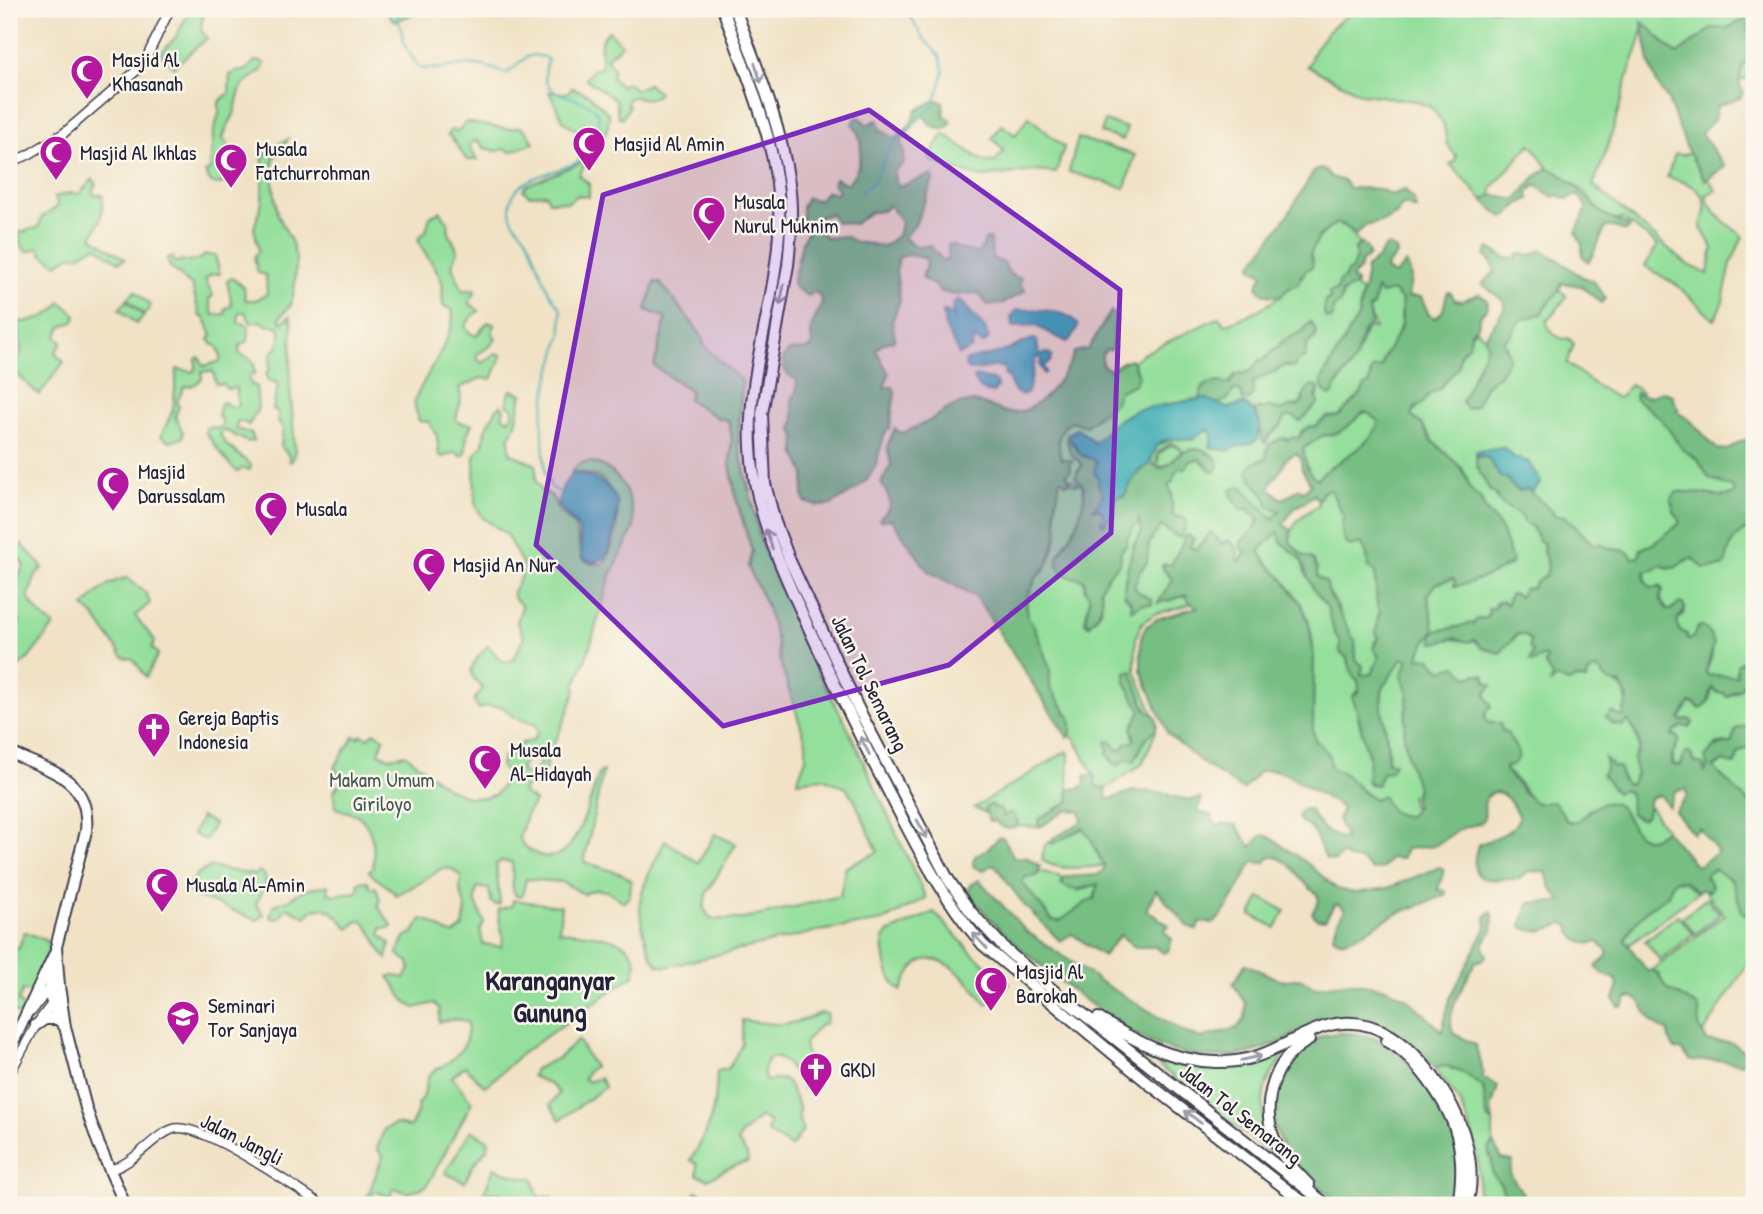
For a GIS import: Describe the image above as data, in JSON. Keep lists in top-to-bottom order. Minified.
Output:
{"streets":{"highway":["Jalan Tol Semarang"],"street":["Jalan Jangli"]},"districts":["Karanganyar Gunung"],"parks":["Makam Umum Giriloyo"],"places":{"mosque":["Masjid Al Khasanah","Masjid Al Amin","Masjid Al Ikhlas","Musala Fatchurrohman","Musala Nurul Muknim","Masjid Darussalam","Musala","Masjid An Nur","Musala Al-Hidayah","Musala Al-Amin","Masjid Al Barokah"],"church":["Gereja Baptis Indonesia","GKDI"],"school or university":["Seminari Tor Sanjaya"]}}
